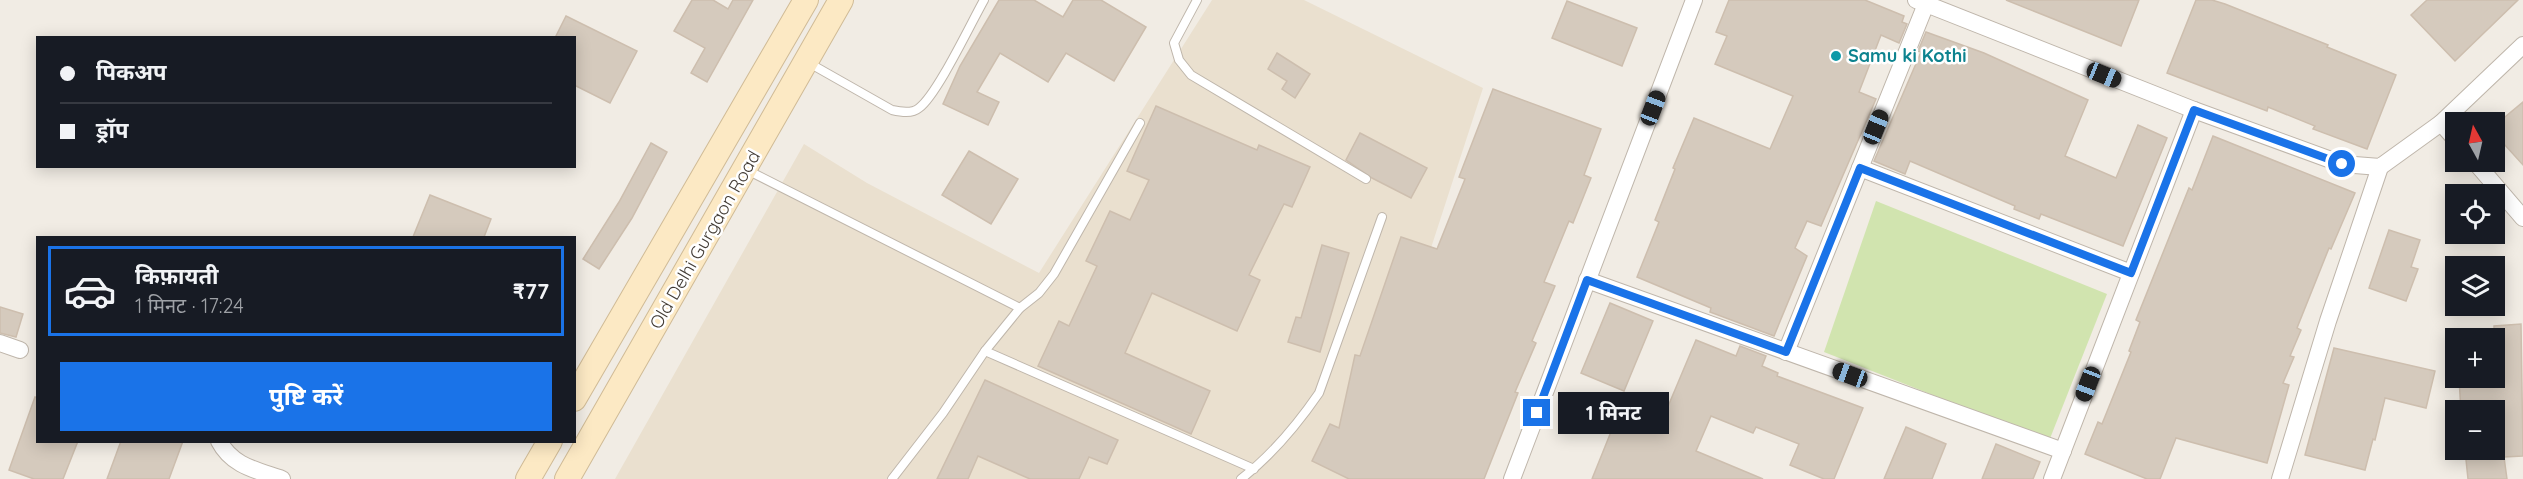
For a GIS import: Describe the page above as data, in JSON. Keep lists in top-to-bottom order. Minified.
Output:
{"streets":{"main road":["Old Delhi Gurgaon Road"]},"places":["Samu ki Kothi"],"north":"top","page":{"banner":["पिकअप","ड्रॉप"],"map_buttons":["+","−"],"list":[{"name":"किफ़ायती","note":"1 मिनट · 17:24","value":"₹77"}],"buttons":"पुष्टि करें","bubble":"1 मिनट"}}
